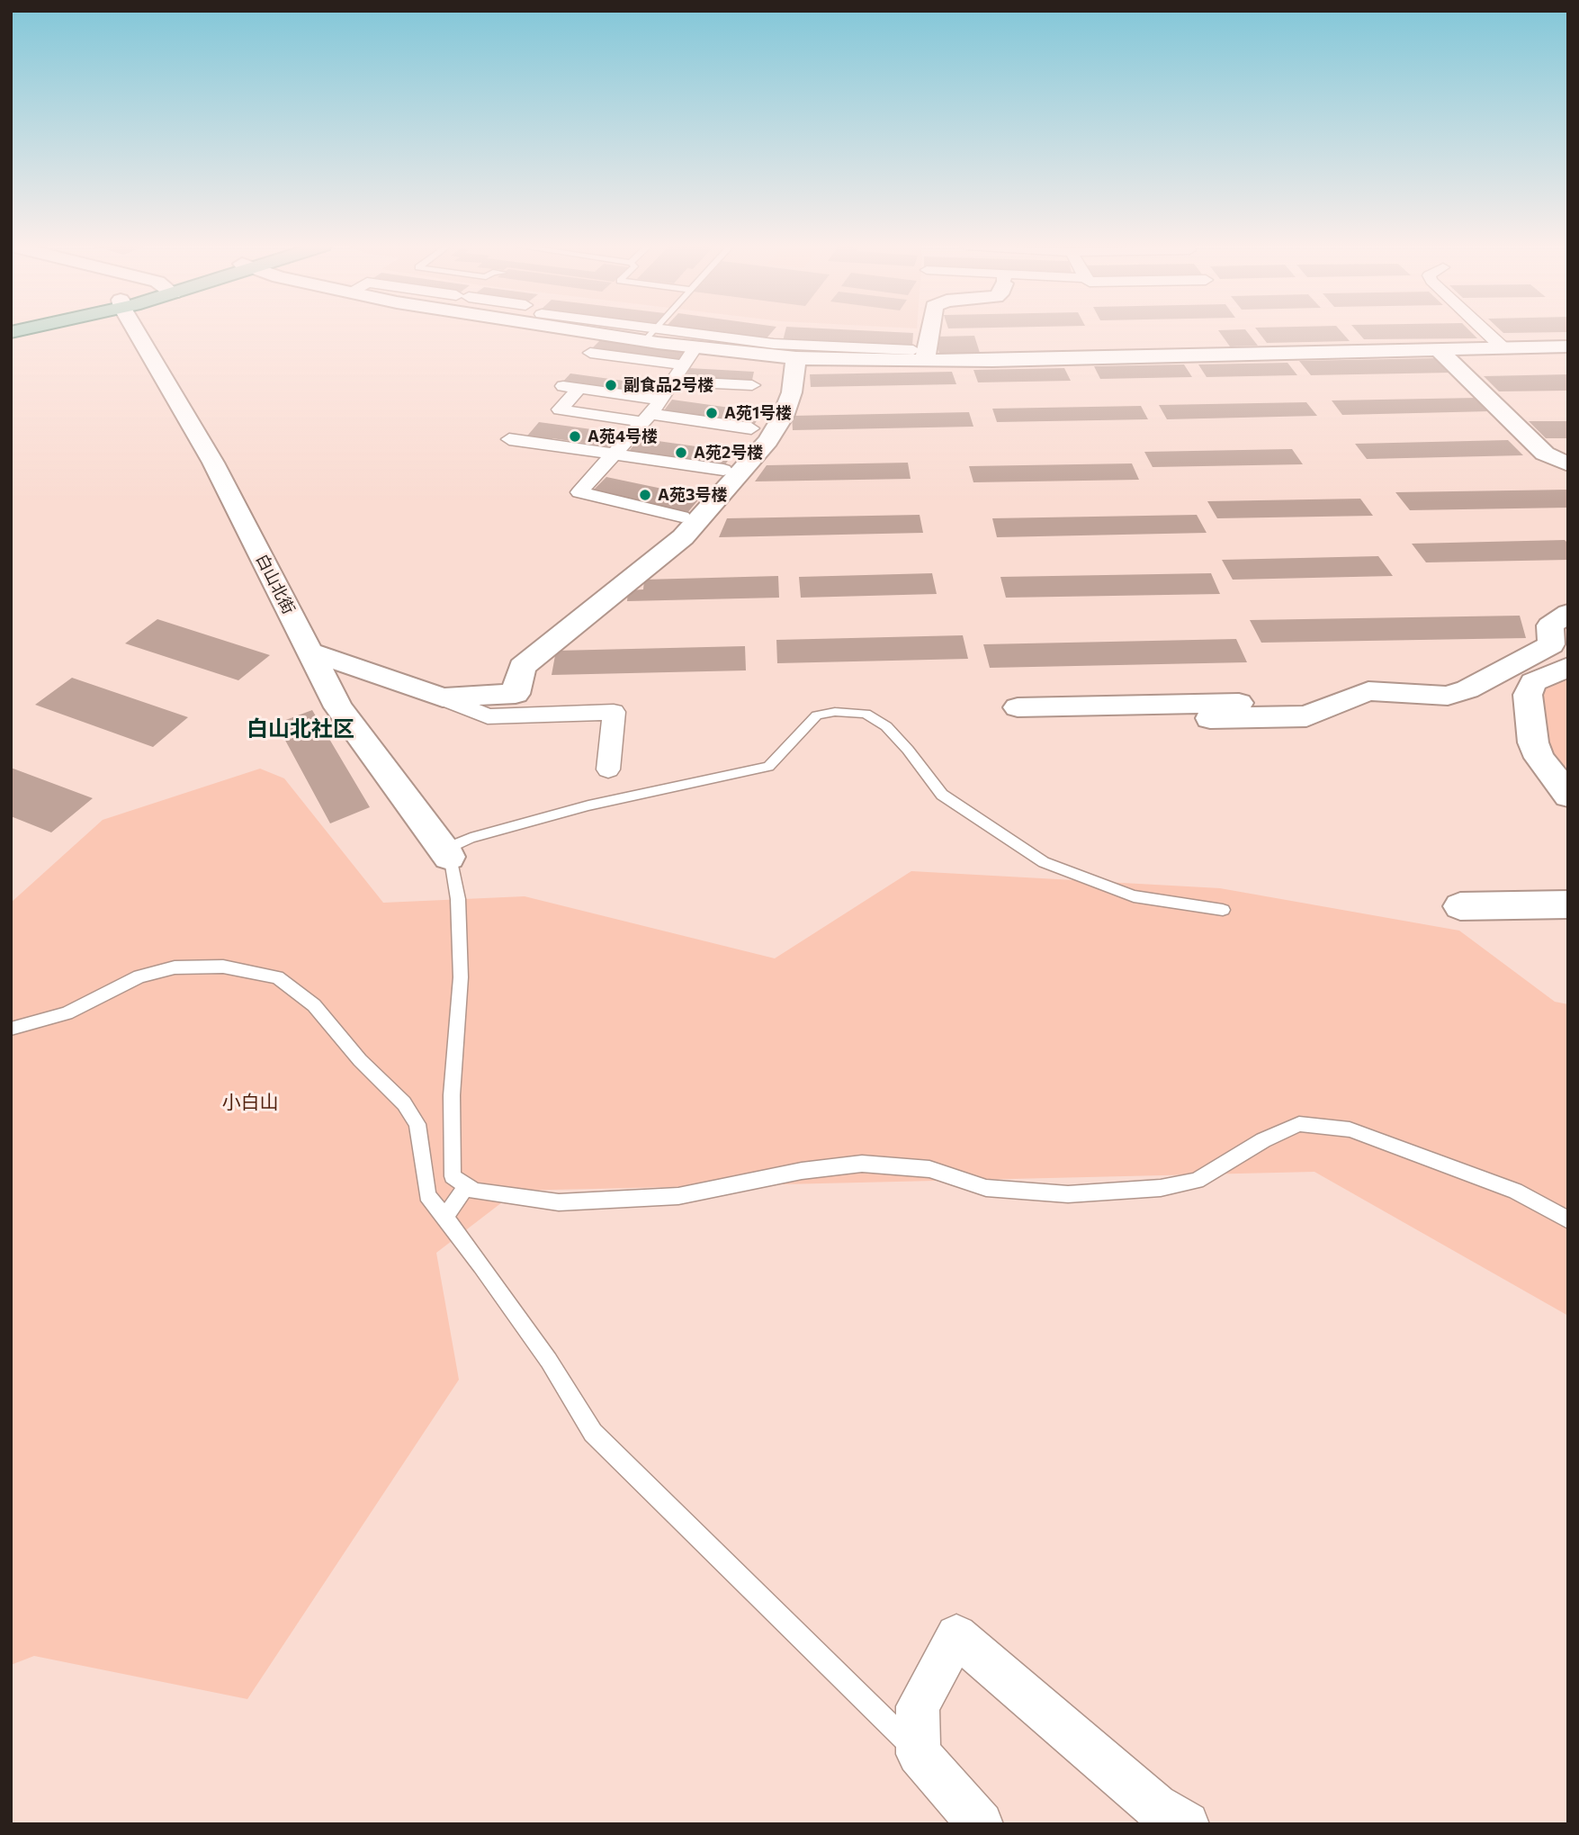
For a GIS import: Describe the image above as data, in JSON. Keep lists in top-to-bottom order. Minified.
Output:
{"streets":{"street":["白山北街"]},"districts":["白山北社区"],"parks":["小白山"],"places":["副食品2号楼","A苑1号楼","A苑4号楼","A苑2号楼","A苑3号楼"]}
